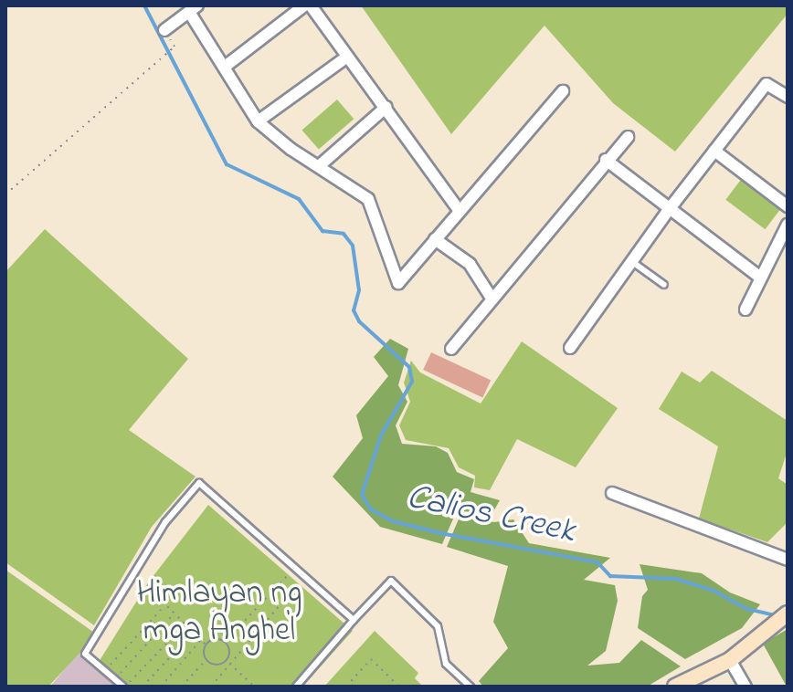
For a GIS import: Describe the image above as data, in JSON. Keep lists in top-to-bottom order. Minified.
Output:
{"water":["Calios Creek"],"parks":["Himlayan ng mga Anghel"]}
